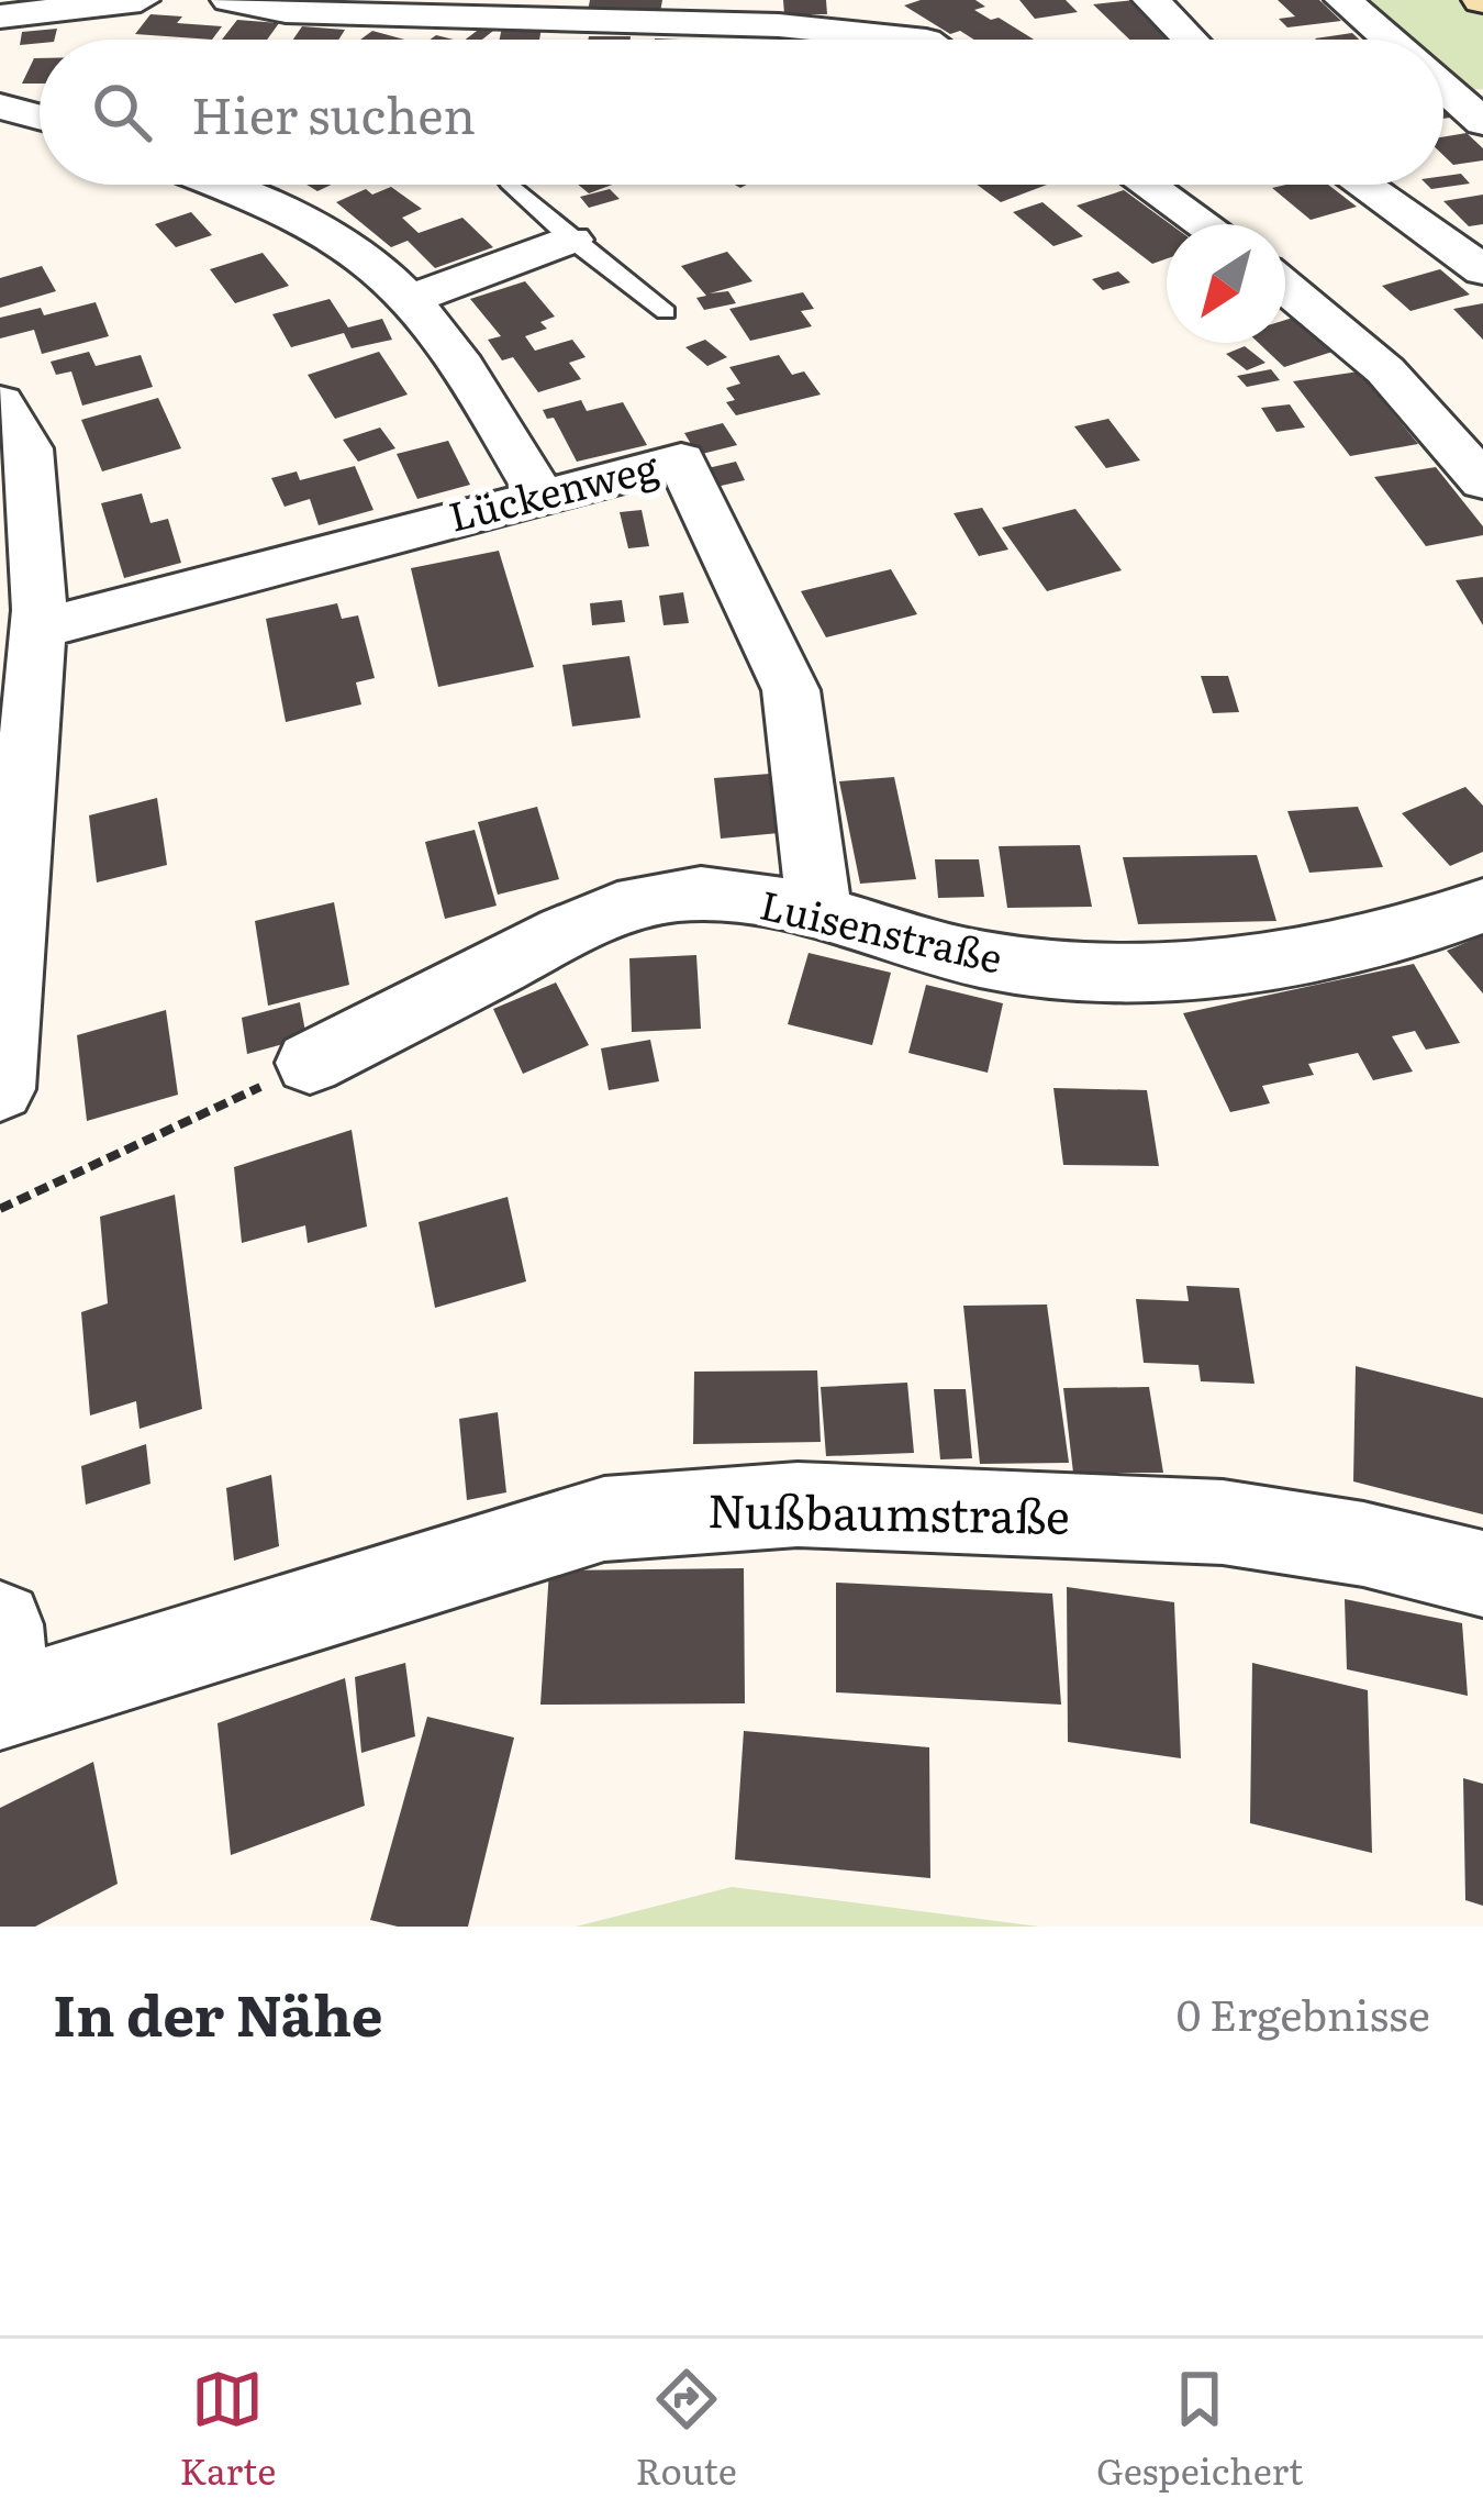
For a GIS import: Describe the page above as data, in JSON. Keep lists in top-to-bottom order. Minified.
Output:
{"streets":{"street":["Lückenweg","Luisenstraße","Nußbaumstraße"]},"crossings":[["Lückenweg","Luisenstraße"]],"north":"bottom left","page":{"search":"Hier suchen","heading":["In der Nähe","0 Ergebnisse"],"nav":["Karte","Route","Gespeichert"]}}
